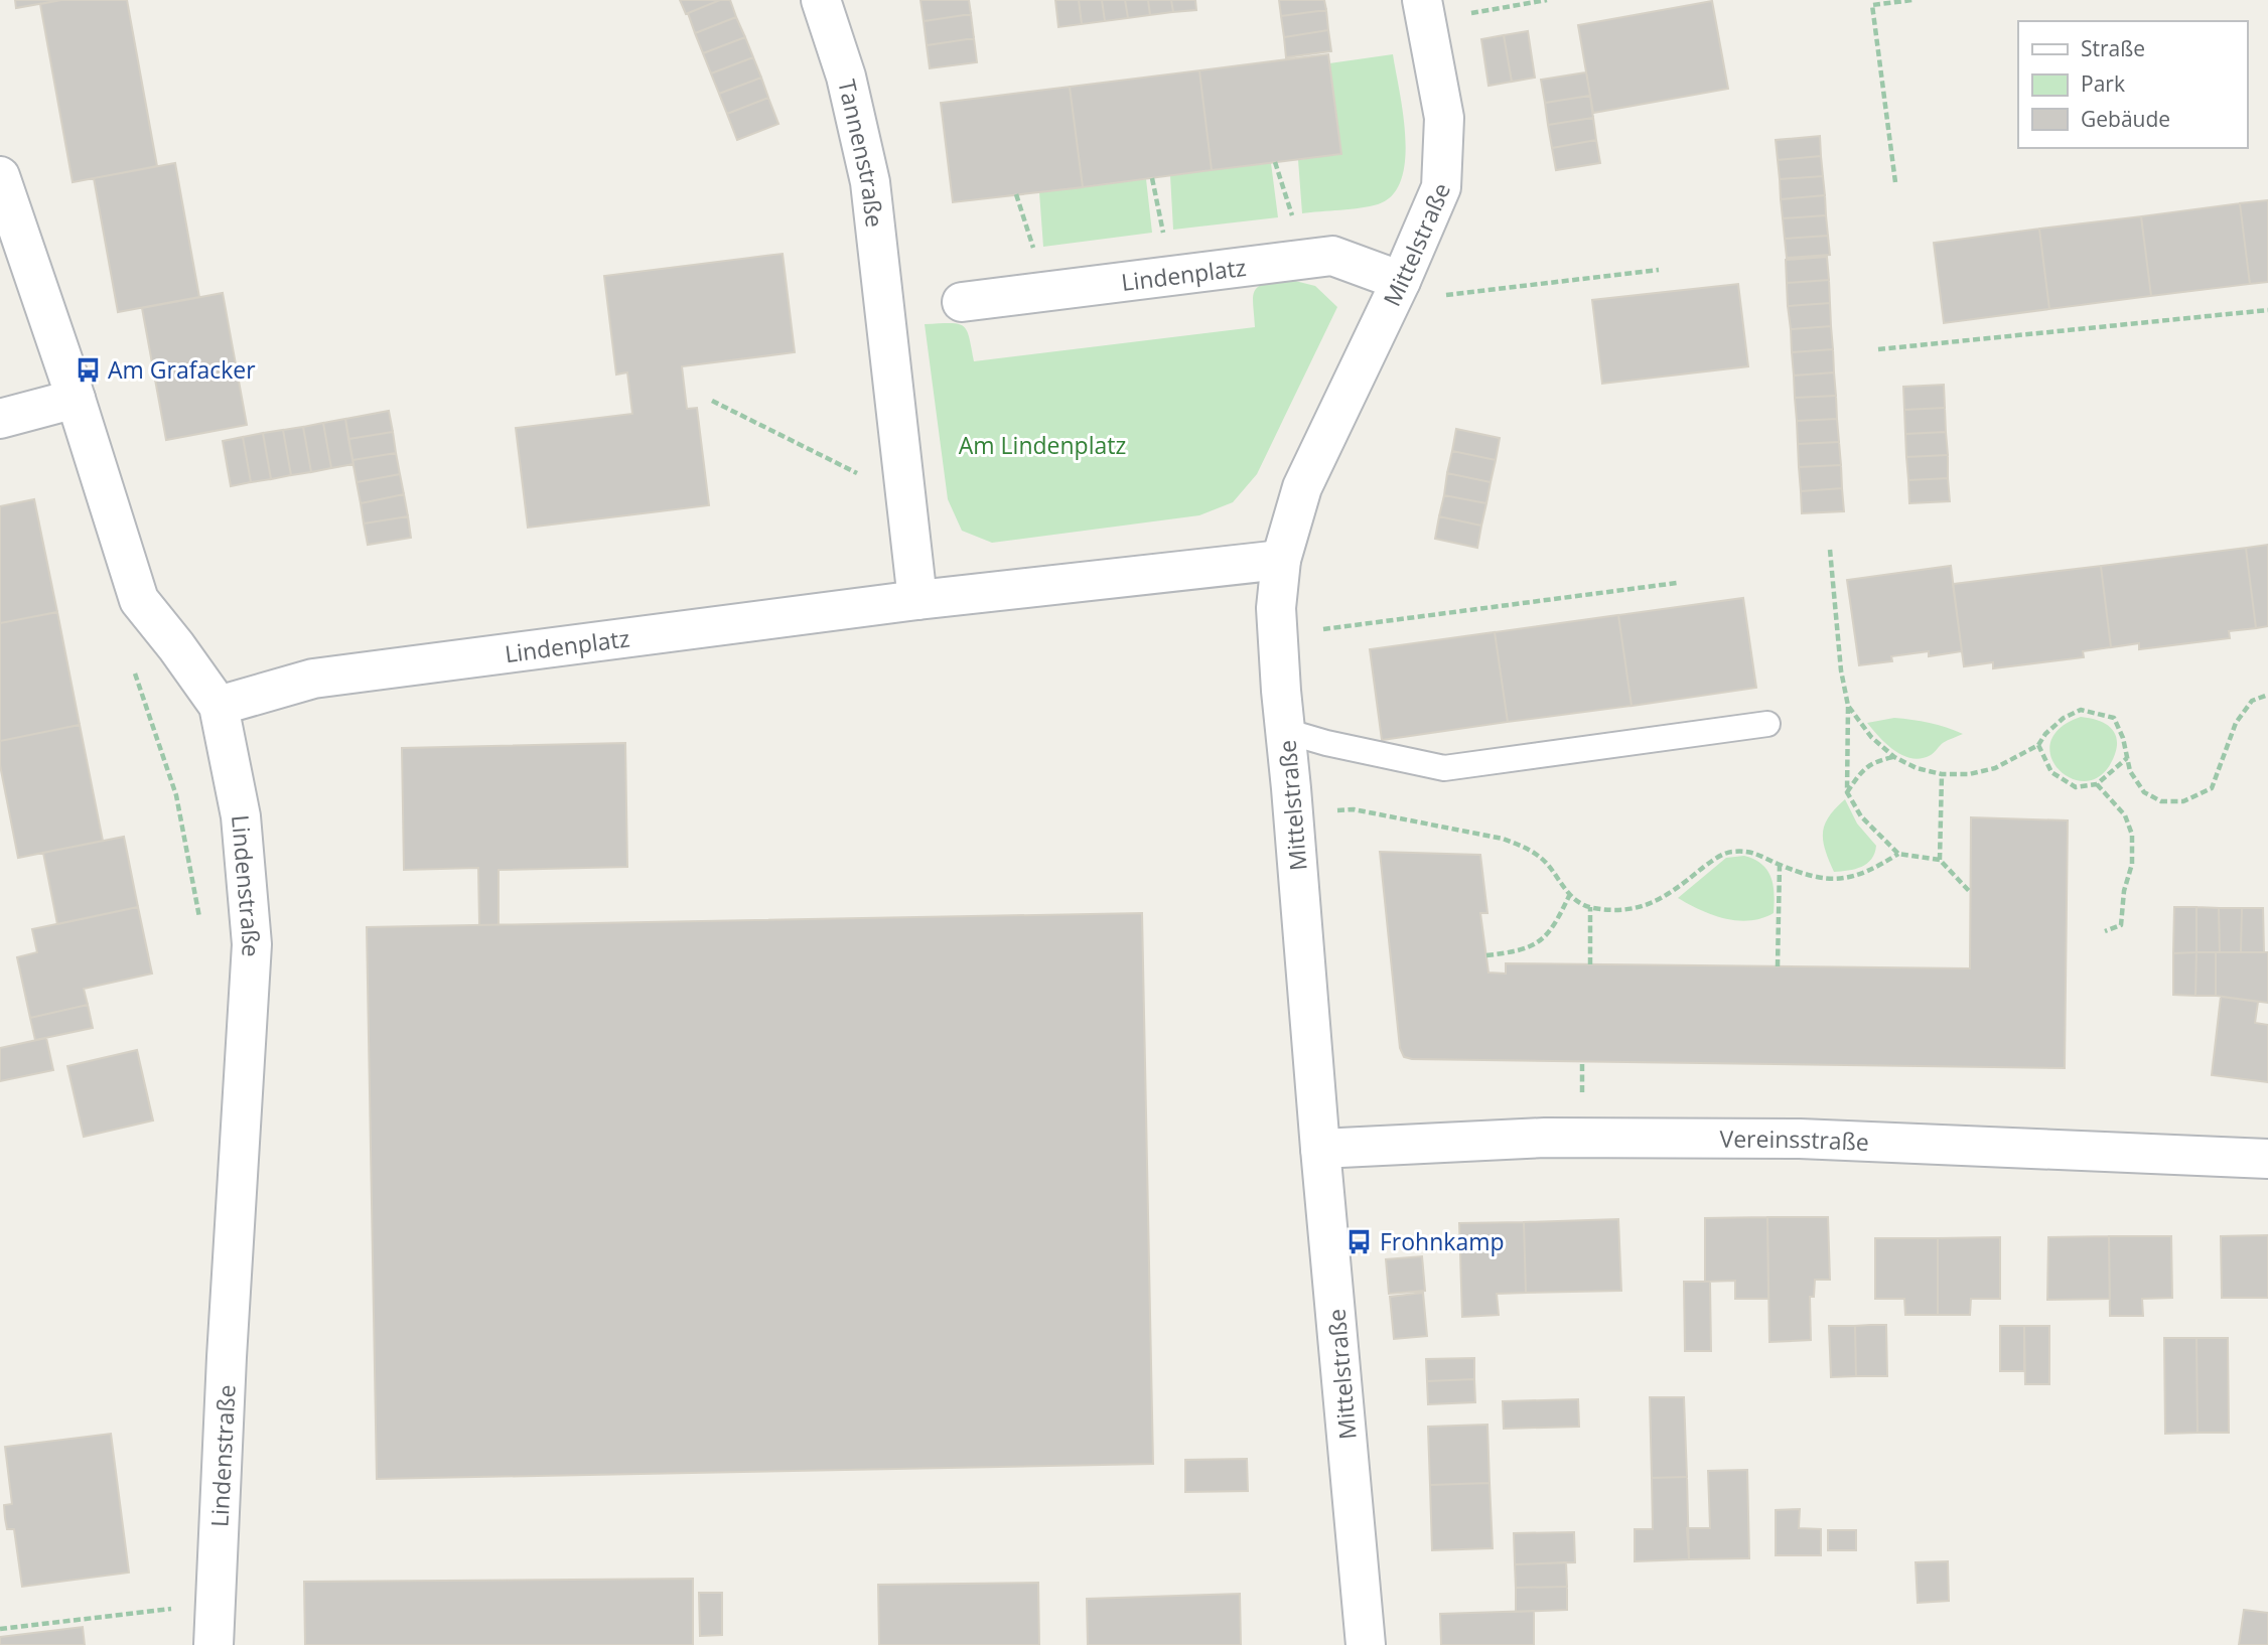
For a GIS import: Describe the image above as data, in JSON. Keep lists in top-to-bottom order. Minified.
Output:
{"streets":{"street":["Tannenstraße","Mittelstraße","Lindenplatz","Lindenstraße","Vereinsstraße"]},"crossings":[["Mittelstraße","Lindenplatz"],["Mittelstraße","Vereinsstraße"],["Lindenplatz","Lindenstraße"]],"parks":["Am Lindenplatz"],"places":{"bus stop":["Am Grafacker","Frohnkamp"]},"legend":["Straße","Park","Gebäude"]}
